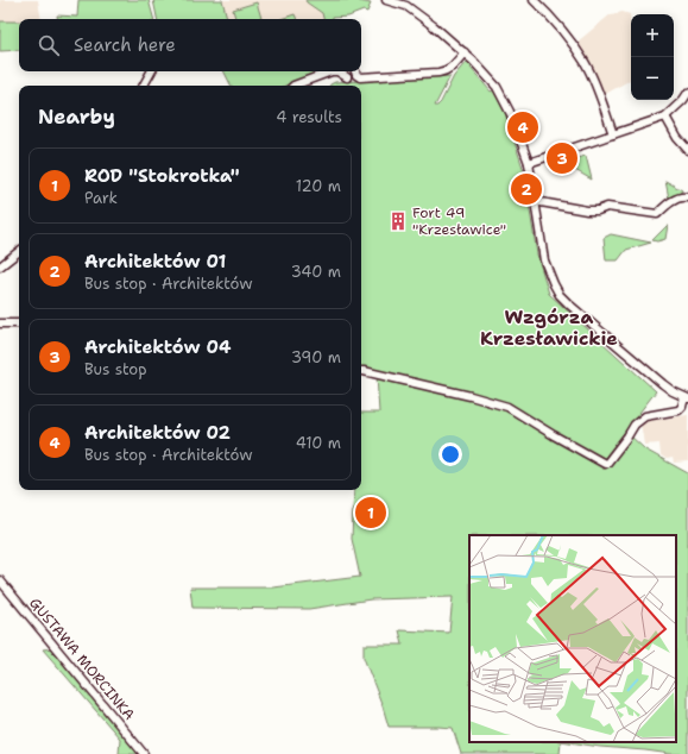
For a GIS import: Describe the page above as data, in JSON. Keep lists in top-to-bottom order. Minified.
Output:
{"streets":{"street":["GUSTAWA MORCINKA"]},"districts":["Wzgórza Krzesławickie"],"places":{"building":["Fort 49 \"Krzesławice\""]},"page":{"map_buttons":["+","−"],"search":"Search here","heading":["Nearby","4 results"],"pins":["4","3","2","1"],"list":[{"mark":"1","name":"ROD \"Stokrotka\"","note":"Park","value":"120 m"},{"mark":"2","name":"Architektów 01","note":"Bus stop · Architektów","value":"340 m"},{"mark":"3","name":"Architektów 04","note":"Bus stop","value":"390 m"},{"mark":"4","name":"Architektów 02","note":"Bus stop · Architektów","value":"410 m"}]}}
